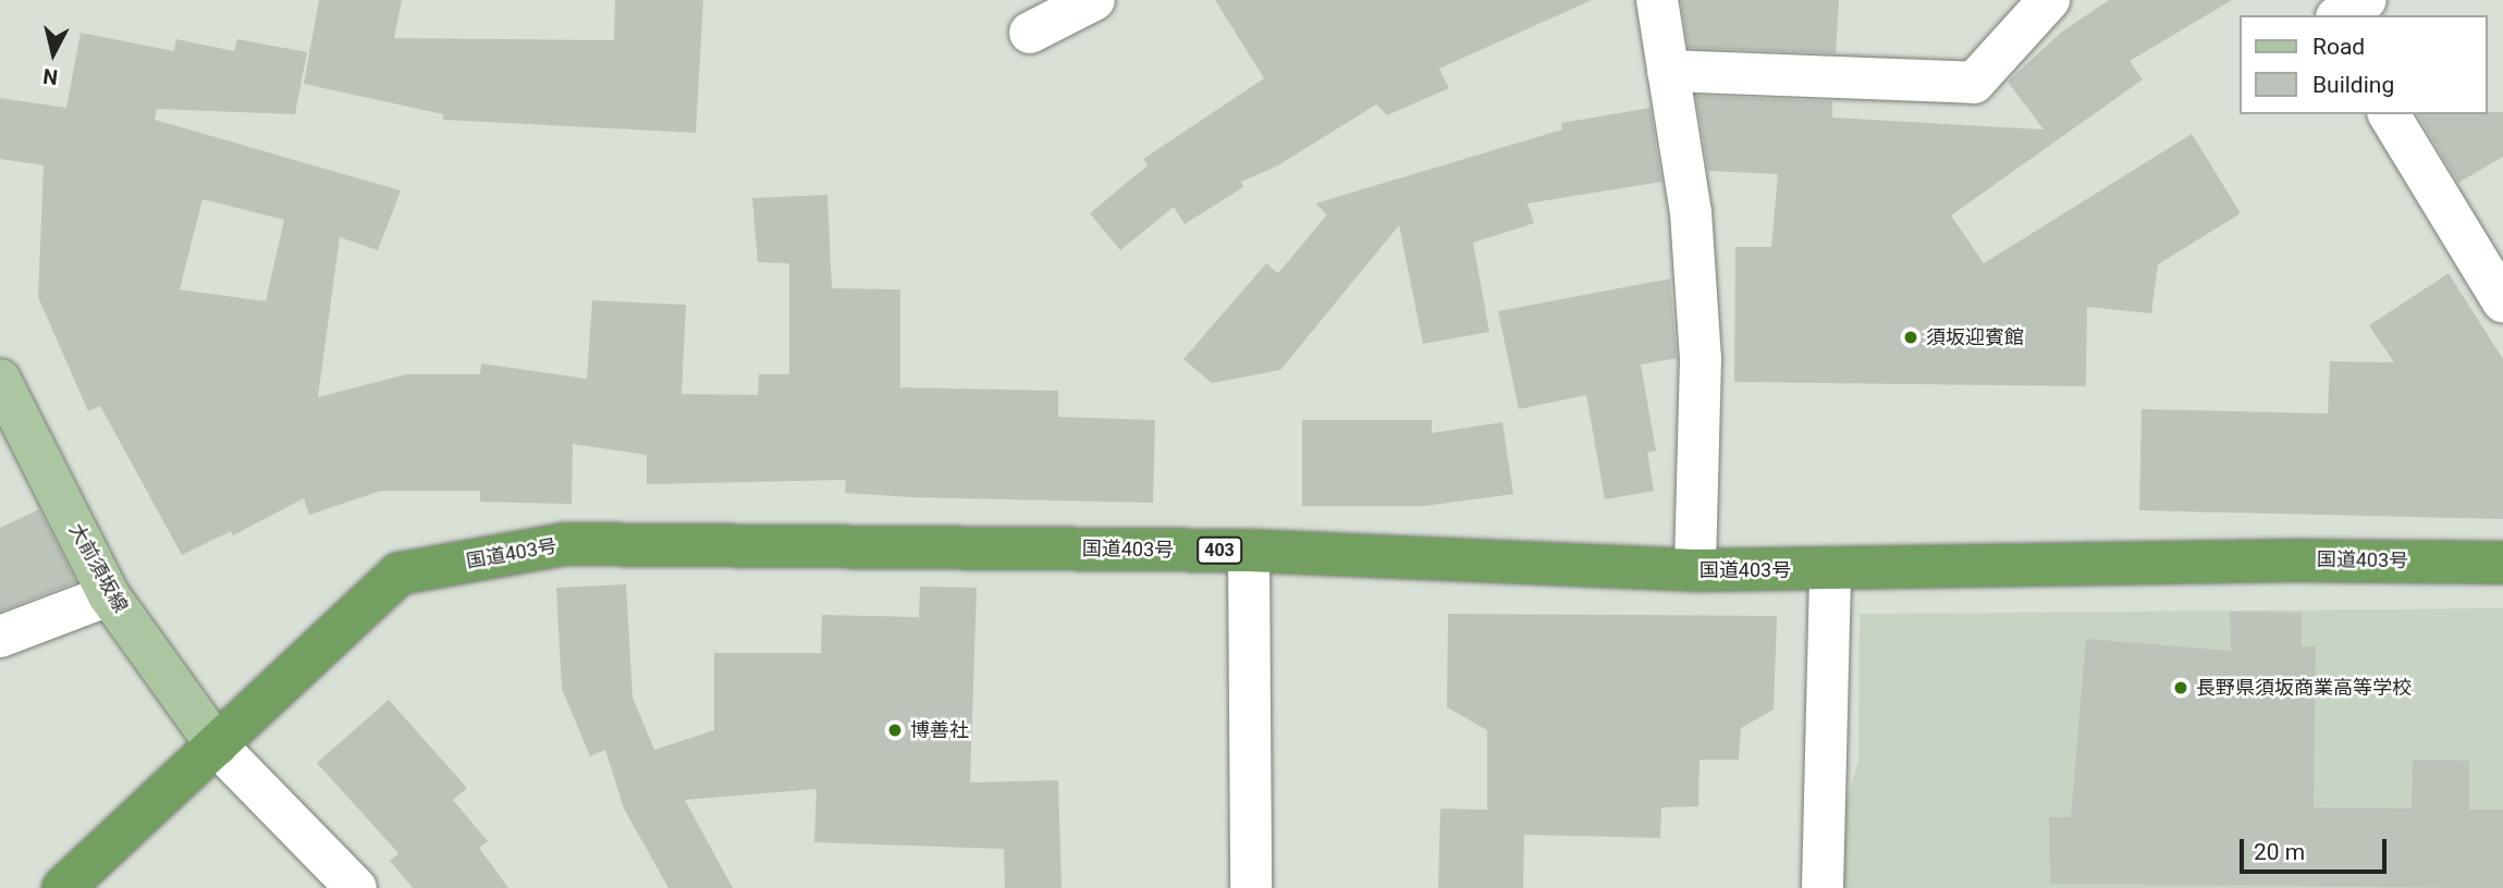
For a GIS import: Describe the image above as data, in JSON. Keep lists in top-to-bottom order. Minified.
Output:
{"streets":{"highway":["国道403号","403"],"main road":["大前須坂線"]},"crossings":[["国道403号","大前須坂線"]],"places":["須坂迎賓館","長野県須坂商業高等学校","博善社"],"legend":["Road","Building"],"scale_bar":"20 m","north":"bottom"}
